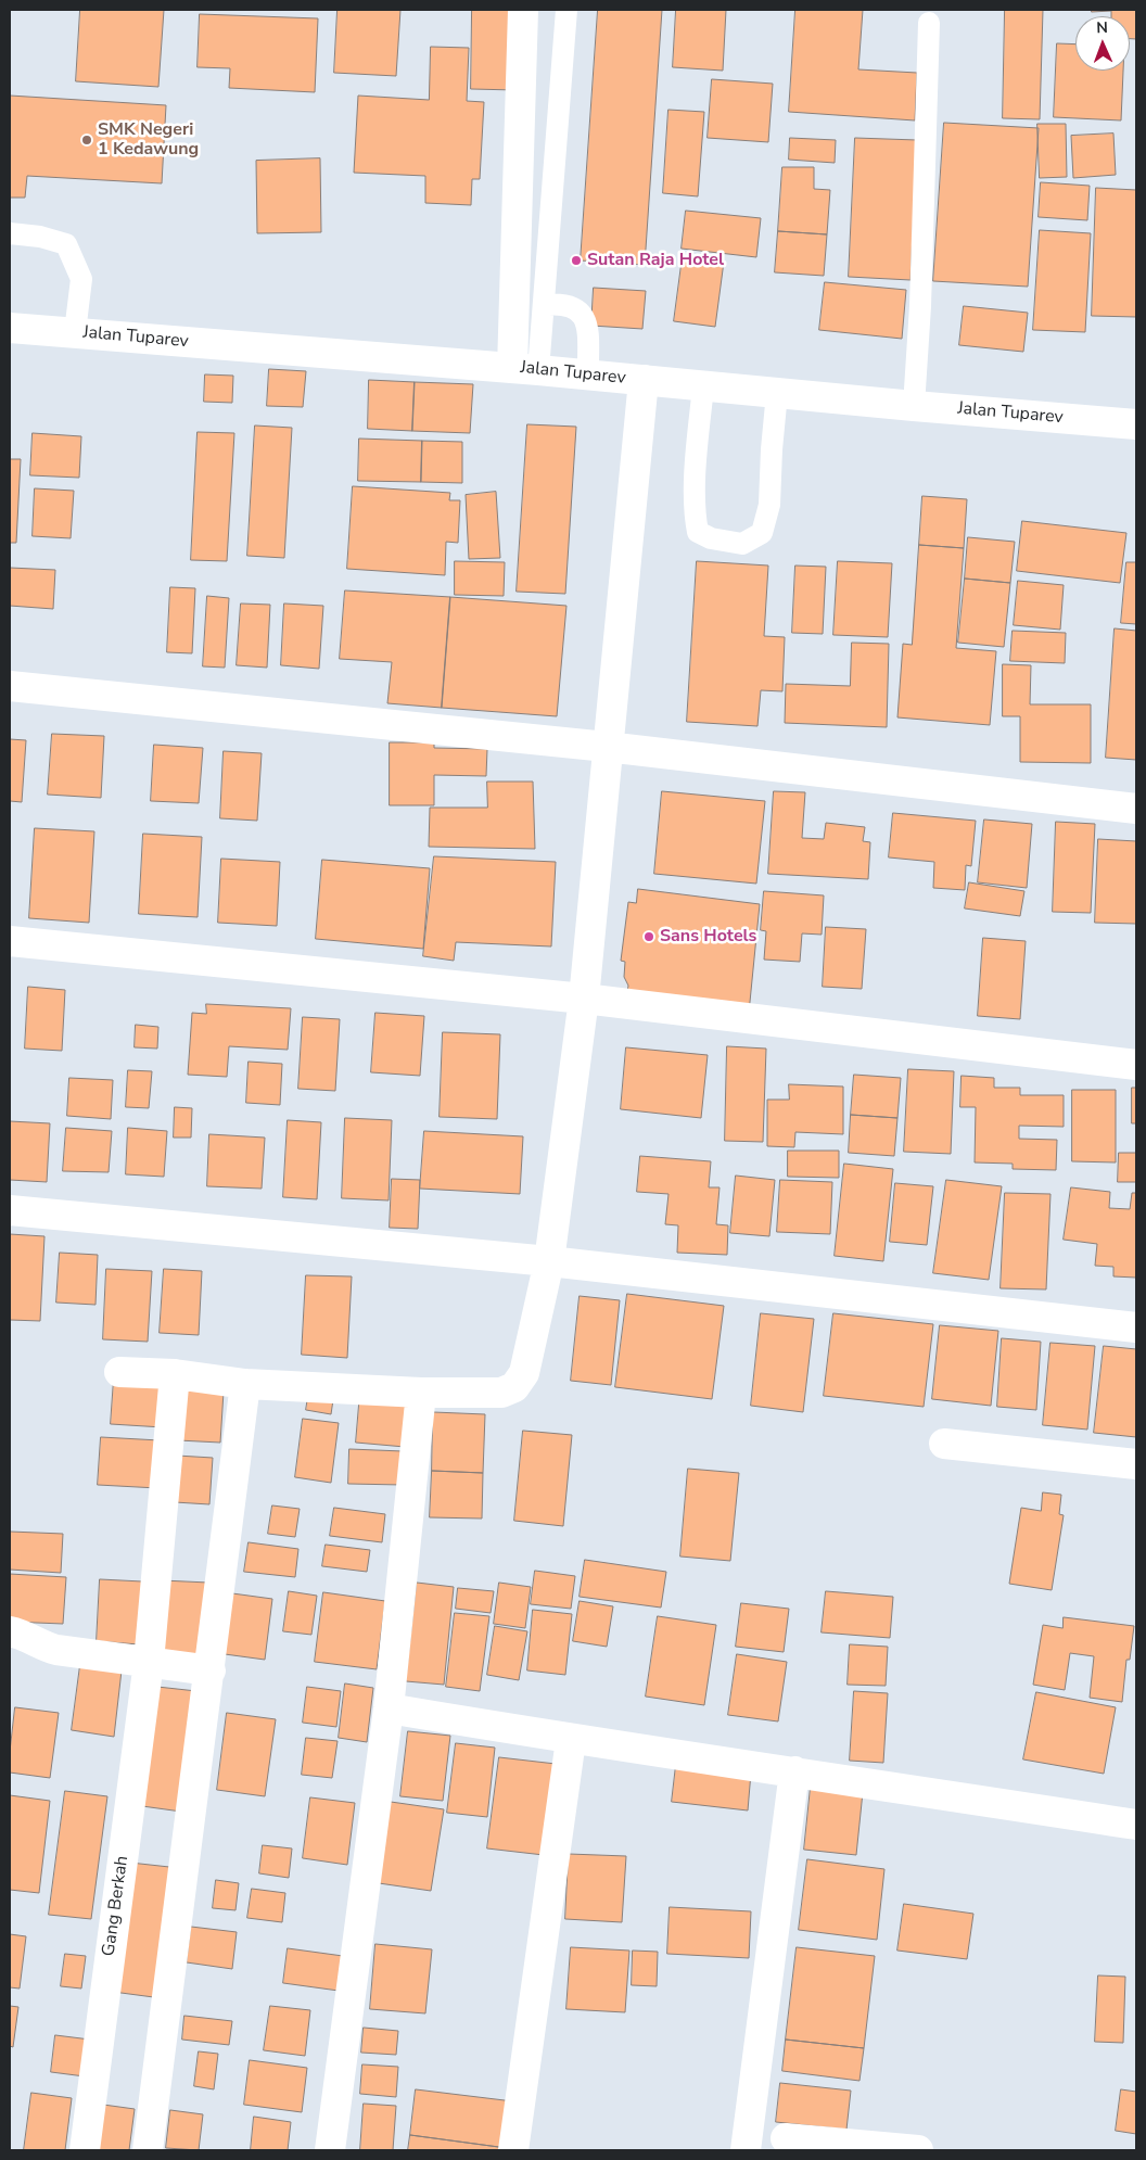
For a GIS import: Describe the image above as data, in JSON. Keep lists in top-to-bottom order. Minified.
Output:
{"streets":{"street":["Jalan Tuparev","Gang Berkah"]},"places":["SMK Negeri 1 Kedawung","Sutan Raja Hotel","Sans Hotels"],"north":"top"}
